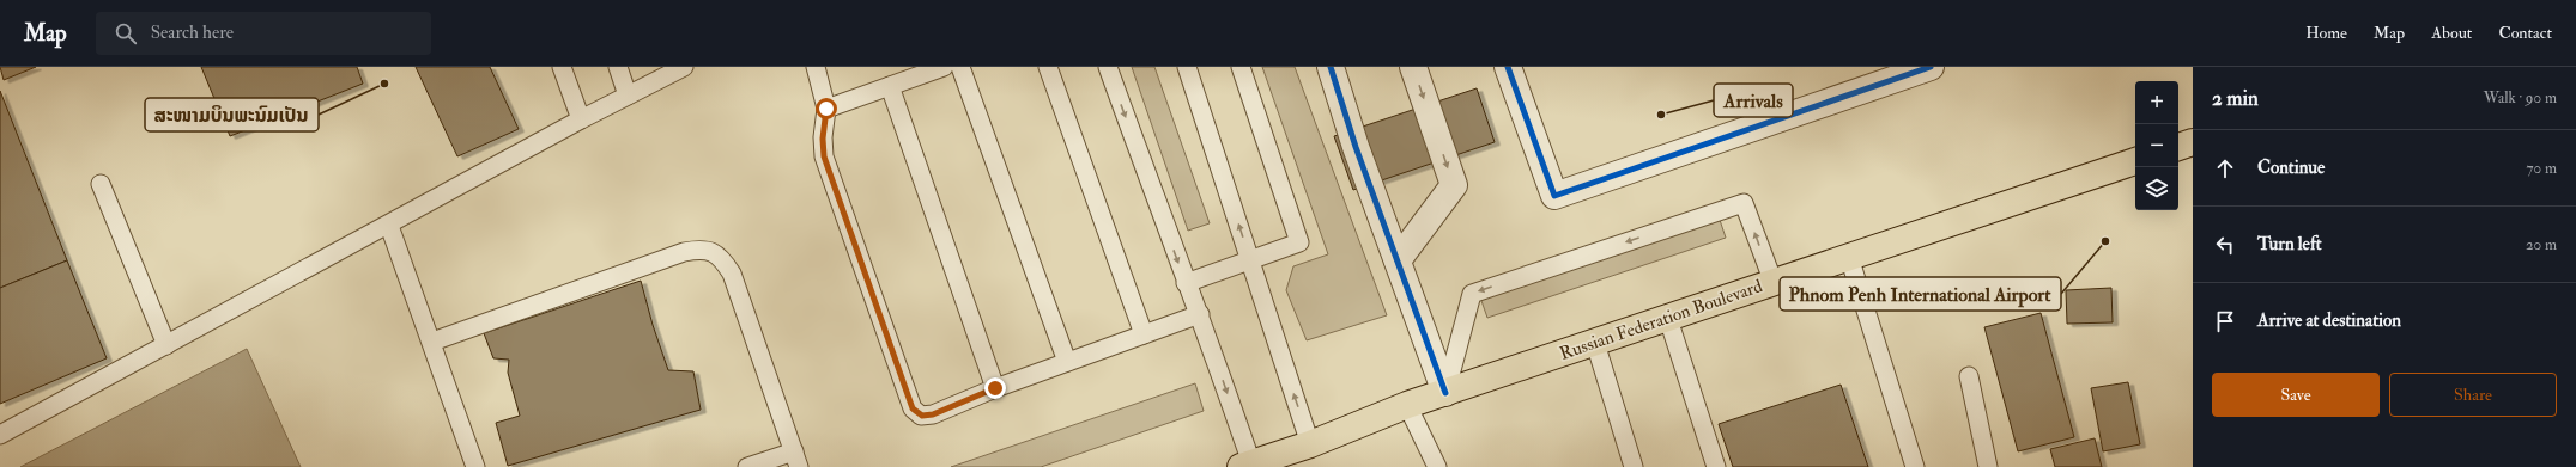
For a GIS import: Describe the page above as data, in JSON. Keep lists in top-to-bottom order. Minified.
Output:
{"streets":{"highway":["Russian Federation Boulevard"]},"places":["ສະໜາມບິນພະນົມເປັນ","Arrivals","Phnom Penh International Airport"],"page":{"header":"Map","search":"Search here","nav":["Home","Map","About","Contact"],"heading":["2 min","Walk · 90 m"],"map_buttons":["+","−"],"list":[["Continue","70 m"],["Turn left","20 m"],"Arrive at destination"],"buttons":["Save","Share"]}}
